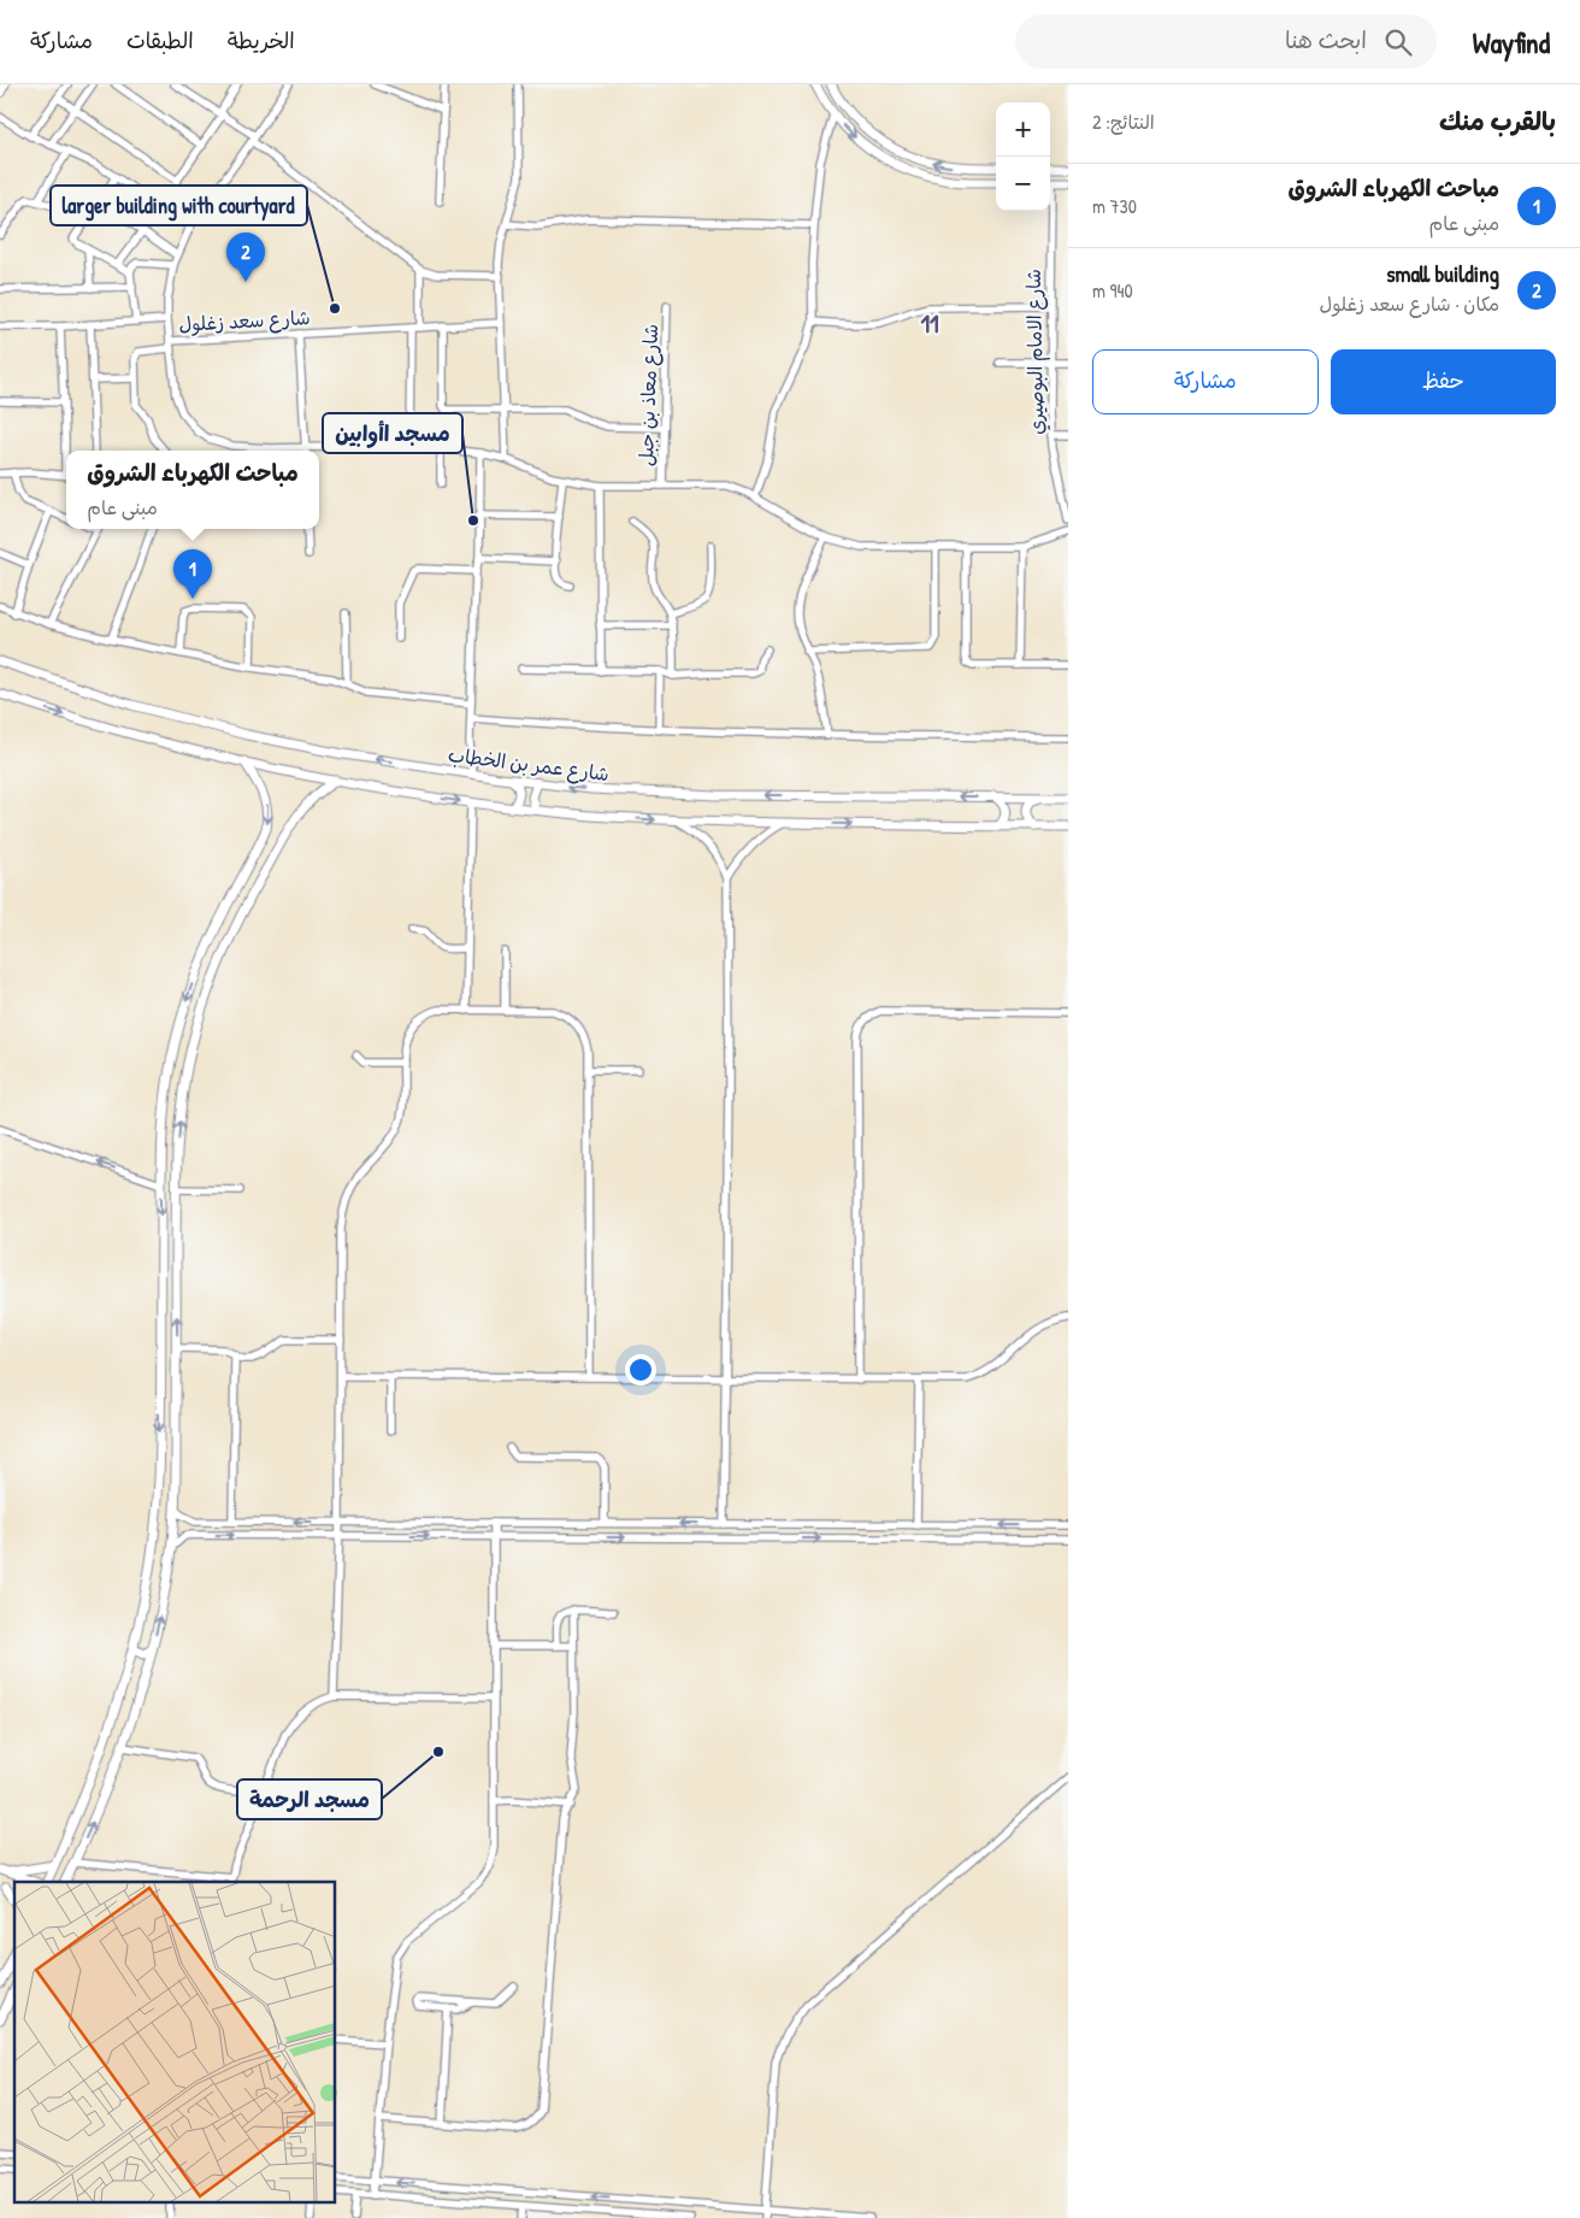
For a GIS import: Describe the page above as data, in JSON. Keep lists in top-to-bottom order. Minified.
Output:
{"streets":{"street":["شارع سعد زغلول","شارع الامام البوصيري","شارع معاذ بن جبل","شارع عمر بن الخطاب"]},"districts":["11"],"places":["larger building with courtyard","مسجد اأوابين","مسجد الرحمة"],"page":{"header":"Wayfind","search":"ابحث هنا","nav":["الخريطة","الطبقات","مشاركة"],"heading":["بالقرب منك","النتائج: 2"],"map_buttons":["+","−"],"list":[{"mark":"1","name":"مباحث الكهرباء الشروق","note":"مبنى عام","value":"730 m"},{"mark":"2","name":"small building","note":"مكان · شارع سعد زغلول","value":"940 m"}],"pins":["2","1"],"buttons":["حفظ","مشاركة"],"popup":["مباحث الكهرباء الشروق","مبنى عام"]}}
